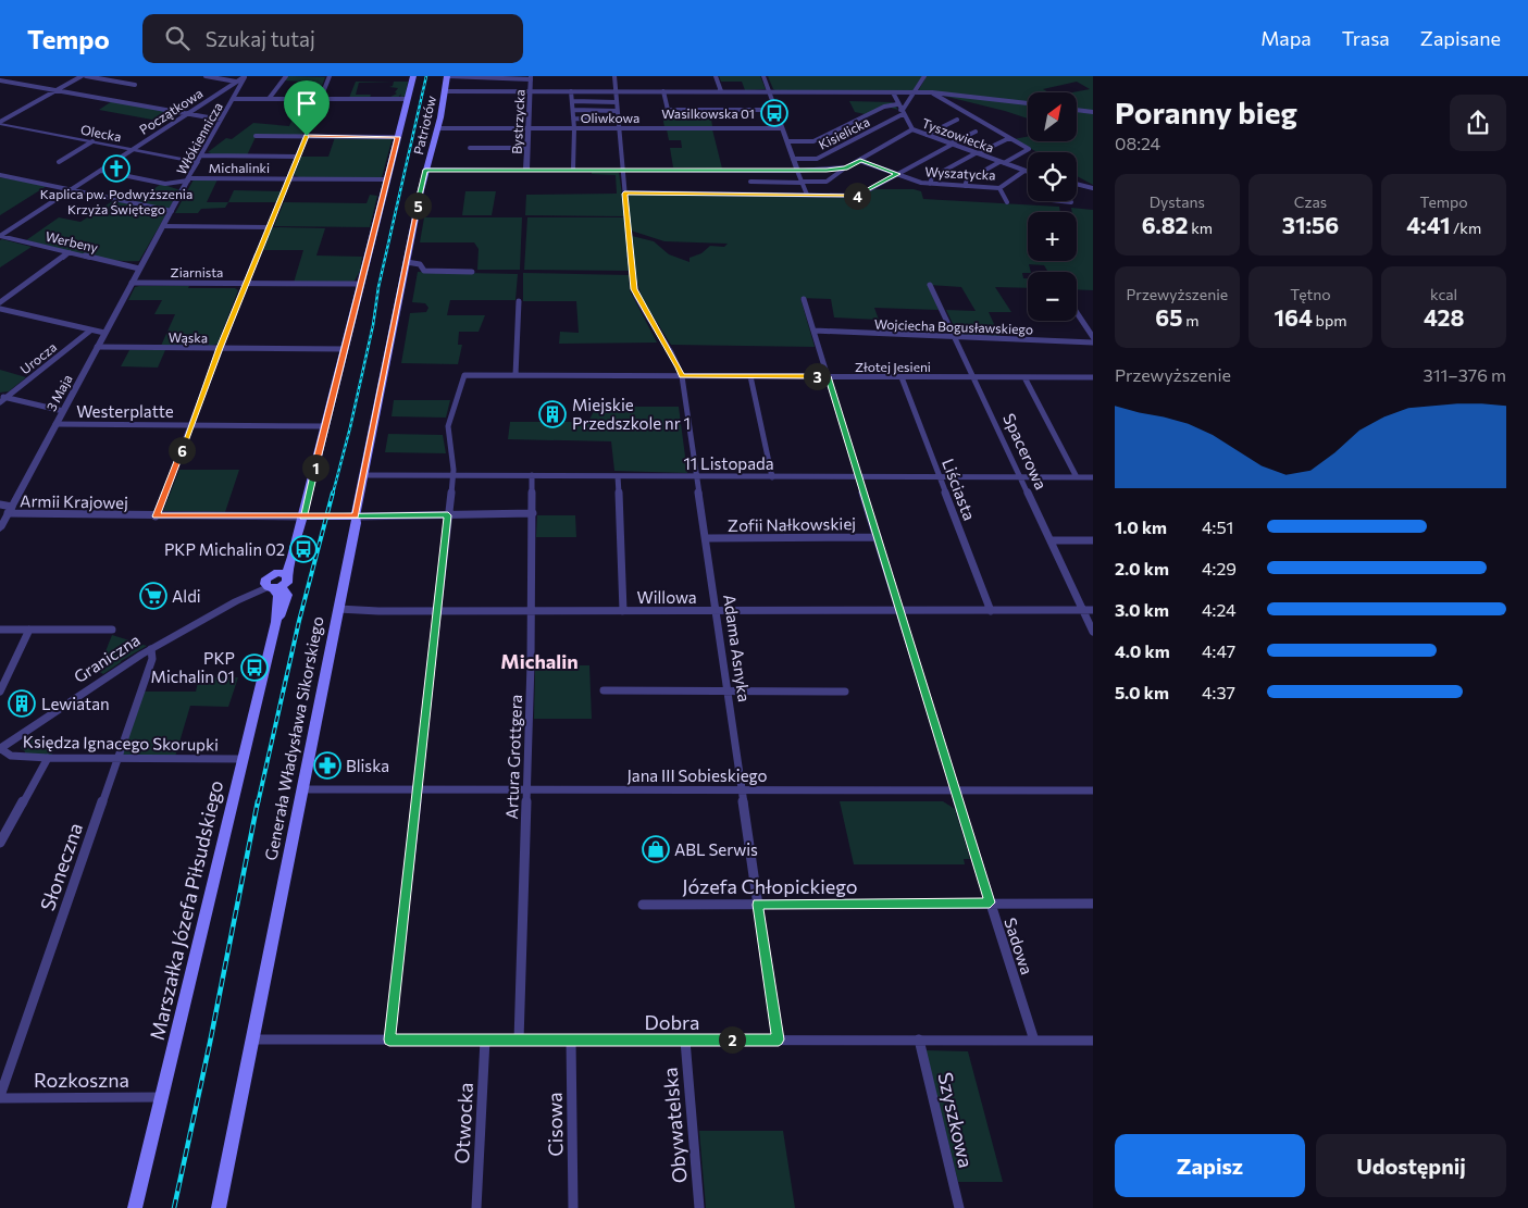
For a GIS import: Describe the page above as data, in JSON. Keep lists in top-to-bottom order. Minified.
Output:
{"streets":{"main road":["Patriotów","Generała Władysława Sikorskiego","Marszałka Józefa Piłsudskiego"],"street":["Początkowa","Oliwkowa","Bystrzycka","Olecka","Kisielicka","Tyszowiecka","Włókiennicza","Michalinki","Wyszatycka","Werbeny","Ziarnista","Wojciecha Bogusławskiego","Wąska","Urocza","Złotej Jesieni","3 Maja","Westerplatte","Spacerowa","11 Listopada","Liściasta","Armii Krajowej","Zofii Nałkowskiej","Willowa","Adama Asnyka","Graniczna","Księdza Ignacego Skorupki","Artura Grottgera","Jana III Sobieskiego","Słoneczna","Józefa Chłopickiego","Sadowa","Dobra","Rozkoszna","Szyszkowa","Otwocka","Cisowa","Obywatelska"]},"crossings":[["Początkowa","Olecka"],["Początkowa","Włókiennicza"],["Początkowa","Werbeny"],["Oliwkowa","Bystrzycka"],["Oliwkowa","Patriotów"],["Oliwkowa","Adama Asnyka"],["Patriotów","Michalinki"],["Patriotów","Ziarnista"],["Patriotów","Generała Władysława Sikorskiego"],["Olecka","Włókiennicza"],["Kisielicka","Tyszowiecka"],["Tyszowiecka","Wyszatycka"],["Włókiennicza","Michalinki"],["Włókiennicza","Werbeny"],["Włókiennicza","3 Maja"],["Werbeny","3 Maja"],["Ziarnista","3 Maja"],["Wojciecha Bogusławskiego","Spacerowa"],["Wojciecha Bogusławskiego","Sadowa"],["Wąska","3 Maja"],["Urocza","Westerplatte"],["Złotej Jesieni","Spacerowa"],["Złotej Jesieni","11 Listopada"],["Złotej Jesieni","Liściasta"],["Złotej Jesieni","Adama Asnyka"],["Złotej Jesieni","Sadowa"],["3 Maja","Westerplatte"],["3 Maja","Armii Krajowej"],["Spacerowa","11 Listopada"],["Spacerowa","Willowa"],["11 Listopada","Liściasta"],["11 Listopada","Adama Asnyka"],["11 Listopada","Generała Władysława Sikorskiego"],["11 Listopada","Artura Grottgera"],["11 Listopada","Sadowa"],["Liściasta","Willowa"],["Zofii Nałkowskiej","Adama Asnyka"],["Zofii Nałkowskiej","Sadowa"],["Willowa","Adama Asnyka"],["Willowa","Generała Władysława Sikorskiego"],["Willowa","Artura Grottgera"],["Willowa","Sadowa"],["Adama Asnyka","Jana III Sobieskiego"],["Adama Asnyka","Józefa Chłopickiego"],["Adama Asnyka","Dobra"],["Graniczna","Księdza Ignacego Skorupki"],["Graniczna","Słoneczna"],["Graniczna","Marszałka Józefa Piłsudskiego"],["Generała Władysława Sikorskiego","Jana III Sobieskiego"],["Generała Władysława Sikorskiego","Dobra"],["Księdza Ignacego Skorupki","Słoneczna"],["Księdza Ignacego Skorupki","Marszałka Józefa Piłsudskiego"],["Artura Grottgera","Jana III Sobieskiego"],["Artura Grottgera","Dobra"],["Jana III Sobieskiego","Sadowa"],["Słoneczna","Rozkoszna"],["Józefa Chłopickiego","Sadowa"],["Marszałka Józefa Piłsudskiego","Rozkoszna"],["Sadowa","Dobra"],["Dobra","Szyszkowa"],["Dobra","Otwocka"],["Dobra","Cisowa"],["Dobra","Obywatelska"]],"districts":["Michalin"],"places":{"bus stop":["Wasilkowska 01","PKP Michalin 02","PKP Michalin 01"],"church":["Kaplica pw. Podwyższenia Krzyża Świętego"],"building":["Miejskie Przedszkole nr 1","Lewiatan"],"supermarket":["Aldi"],"pharmacy":["Bliska"],"shop":["ABL Serwis"]},"north":"top right","page":{"header":"Tempo","search":"Szukaj tutaj","nav":["Mapa","Trasa","Zapisane"],"heading":["Poranny bieg","08:24"],"map_buttons":["+","−"],"stats":[["Dystans","6.82 km"],["Czas","31:56"],["Tempo","4:41 /km"],["Przewyższenie","65 m"],["Tętno","164 bpm"],["kcal","428"]],"pins":["4","5","3","6","1","2"],"chart":["Przewyższenie","311–376 m"],"list":[{"name":"1.0 km","note":"4:51"},{"name":"2.0 km","note":"4:29"},{"name":"3.0 km","note":"4:24"},{"name":"4.0 km","note":"4:47"},{"name":"5.0 km","note":"4:37"}],"buttons":["Zapisz","Udostępnij"]}}
